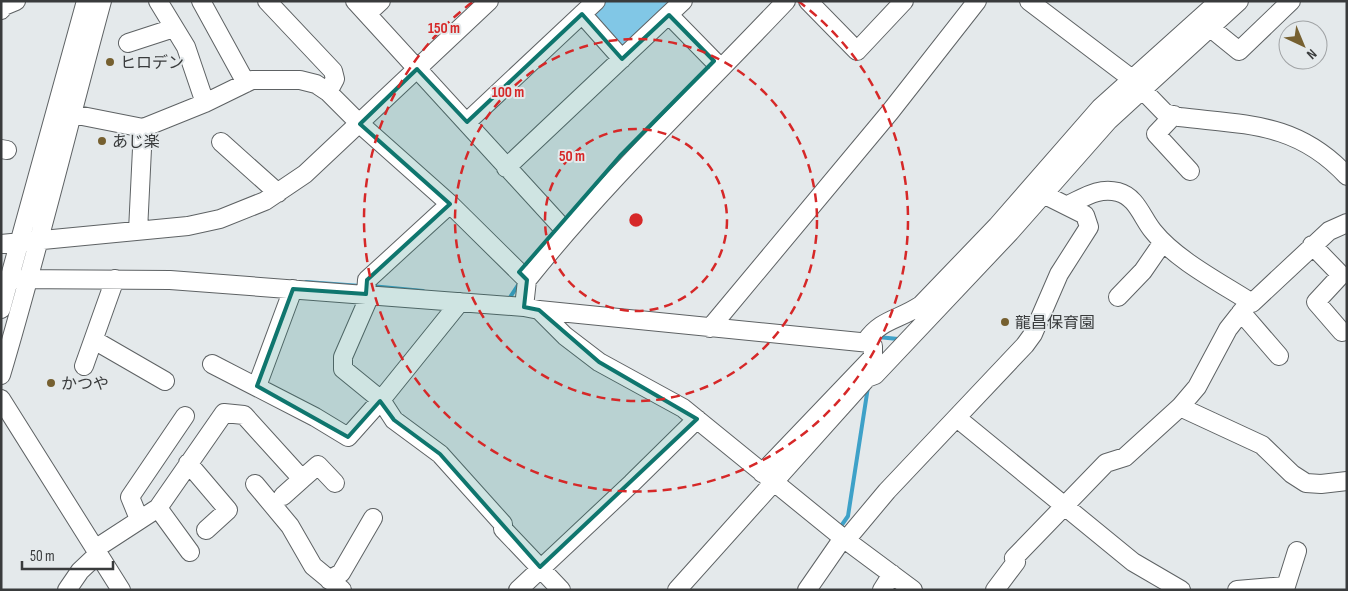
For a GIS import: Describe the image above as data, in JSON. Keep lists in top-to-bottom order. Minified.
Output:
{"places":["ヒロデン","あじ楽","龍昌保育園","かつや"],"scale_bar":"50 m","north":"bottom right","rings":["150 m","100 m","50 m"]}
